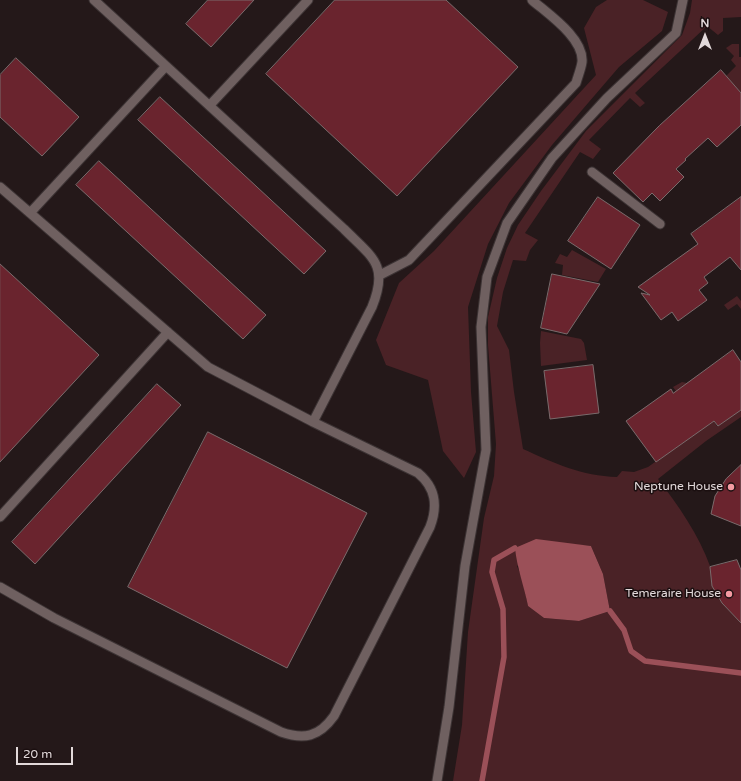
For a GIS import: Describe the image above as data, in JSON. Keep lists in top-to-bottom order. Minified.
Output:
{"places":["Neptune House","Temeraire House"],"scale_bar":"20 m","north":"top"}
